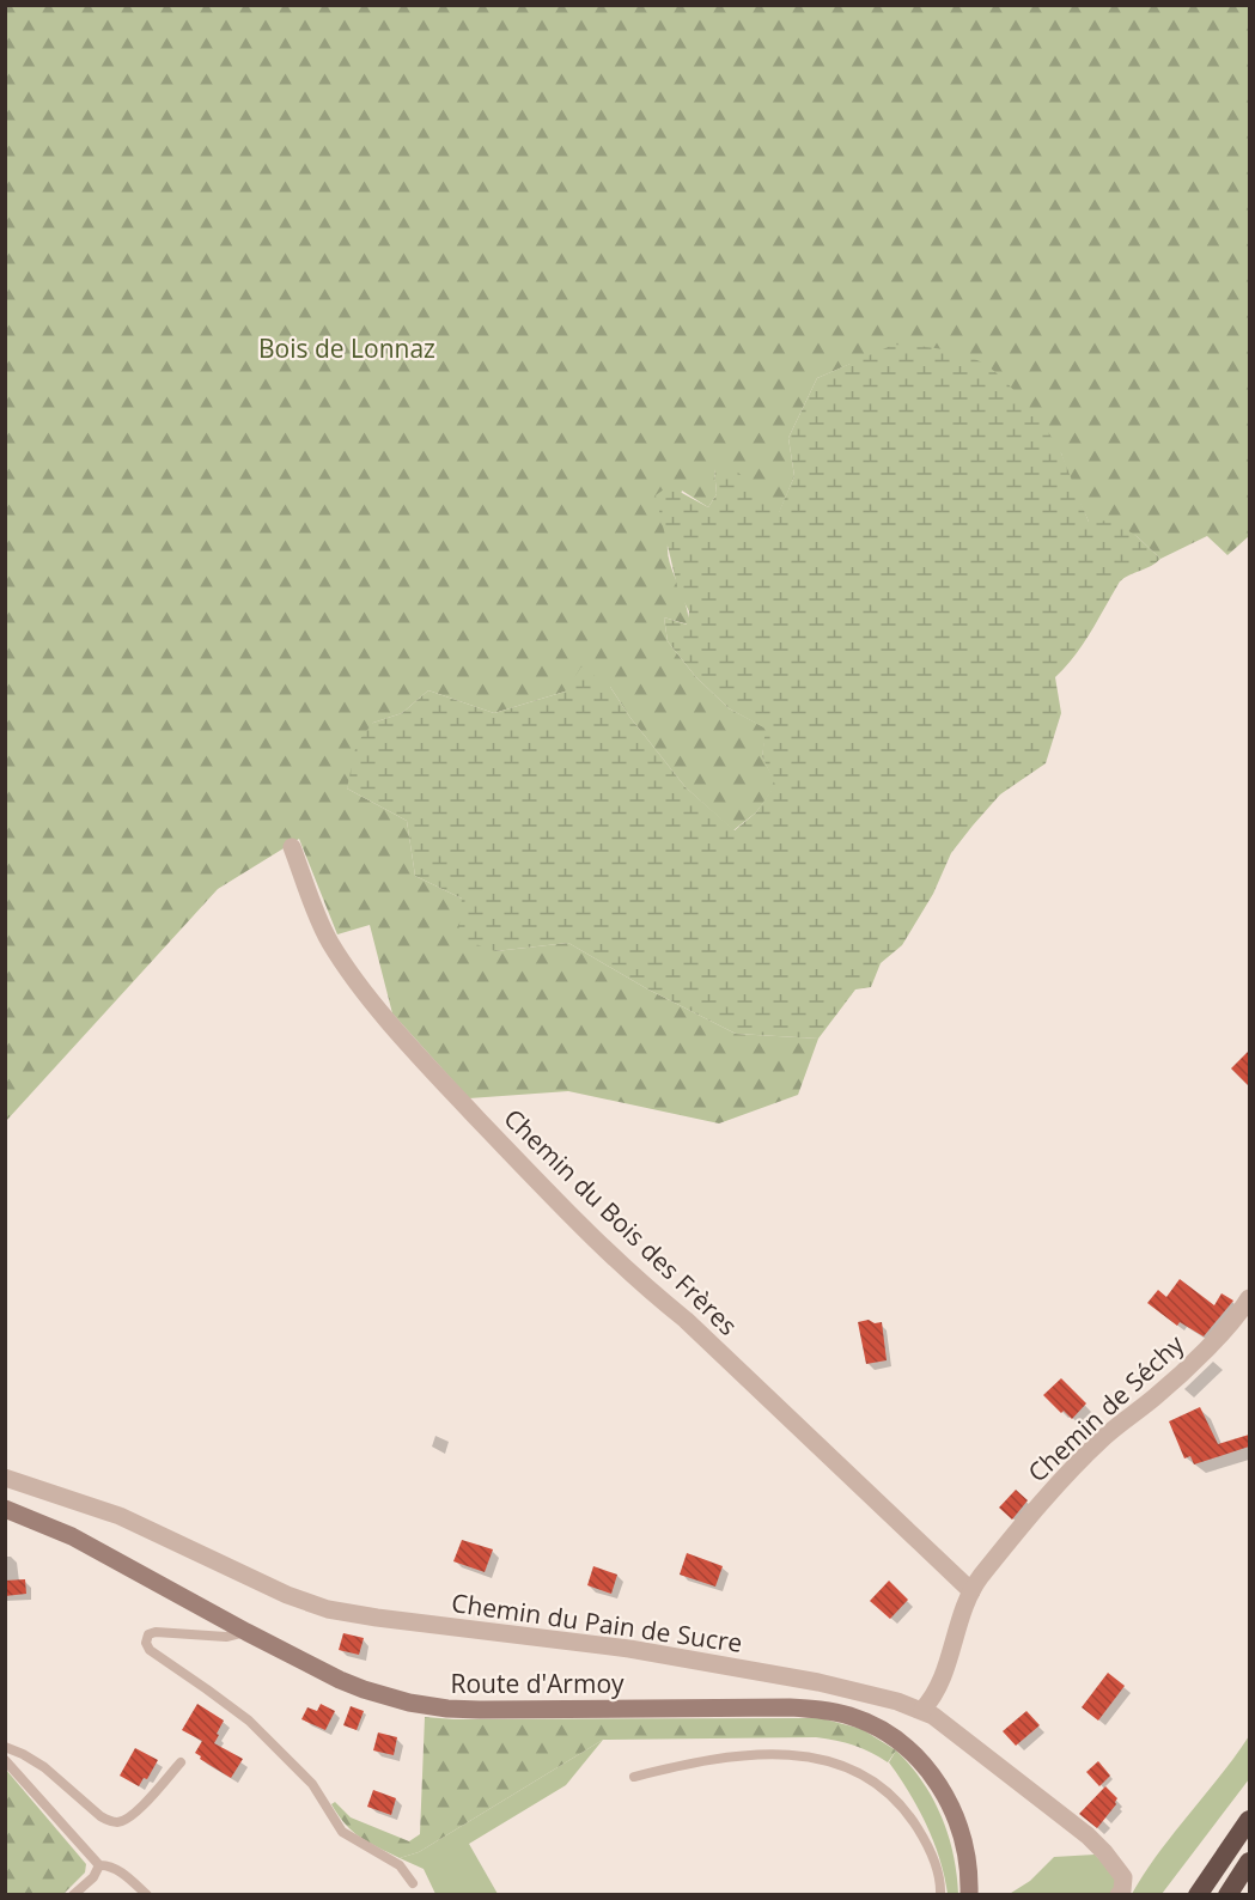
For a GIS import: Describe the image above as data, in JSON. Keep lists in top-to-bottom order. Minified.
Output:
{"streets":{"main road":["Route d'Armoy"],"street":["Chemin du Bois des Frères","Chemin de Séchy","Chemin du Pain de Sucre"]},"crossings":[["Chemin du Bois des Frères","Chemin de Séchy"],["Chemin de Séchy","Chemin du Pain de Sucre"]],"parks":["Bois de Lonnaz"]}
